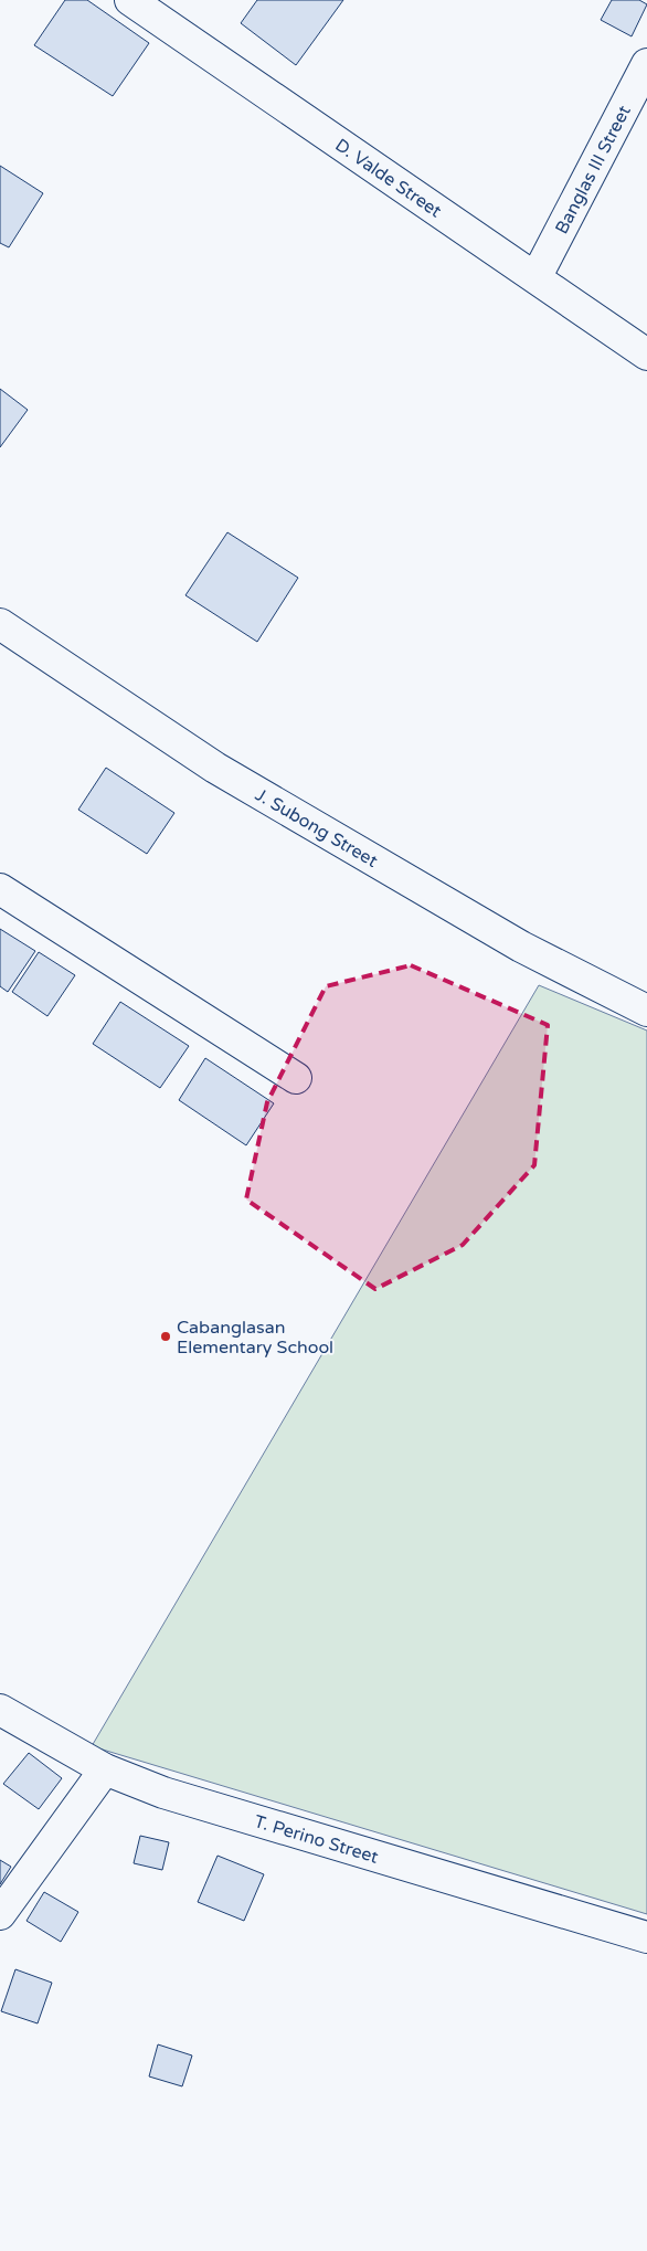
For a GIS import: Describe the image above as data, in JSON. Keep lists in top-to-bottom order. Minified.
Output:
{"streets":{"street":["Banglas III Street","D. Valde Street","J. Subong Street","T. Perino Street"]},"crossings":[["Banglas III Street","D. Valde Street"]],"places":["Cabanglasan Elementary School"]}
